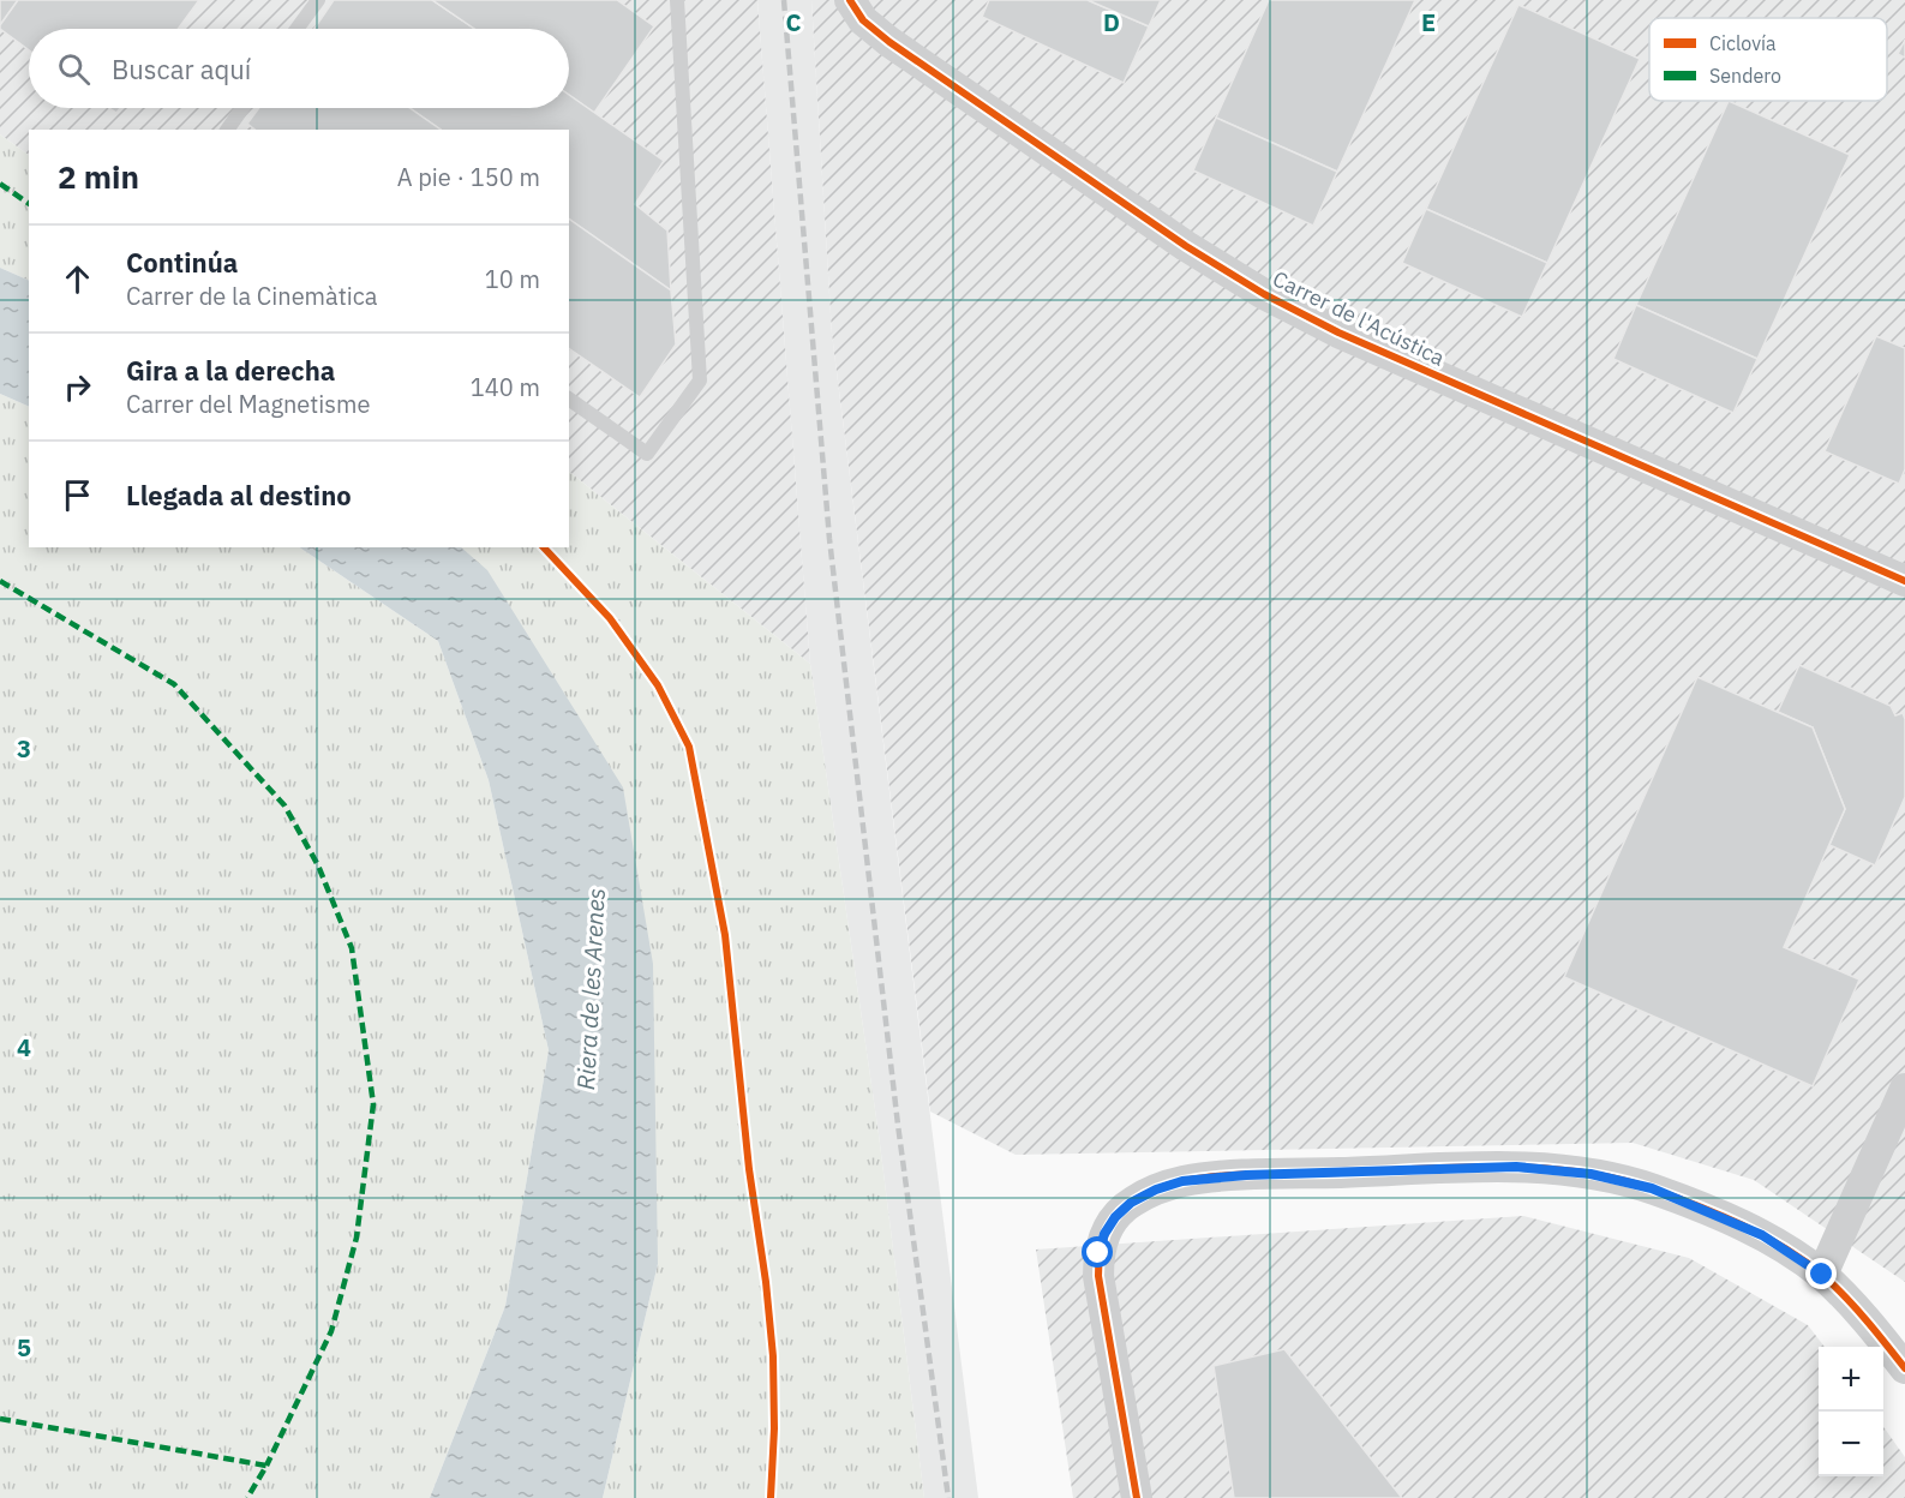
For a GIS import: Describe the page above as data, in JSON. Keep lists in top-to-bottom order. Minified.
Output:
{"streets":{"street":["Carrer de l'Acústica"]},"water":["Riera de les Arenes"],"legend":["Ciclovía","Sendero"],"page":{"search":"Buscar aquí","heading":["2 min","A pie · 150 m"],"list":[["Continúa","Carrer de la Cinemàtica","10 m"],["Gira a la derecha","Carrer del Magnetisme","140 m"],"Llegada al destino"],"map_buttons":["+","−"]},"grid":{"columns":["C","D","E"],"rows":["3","4","5"]}}
